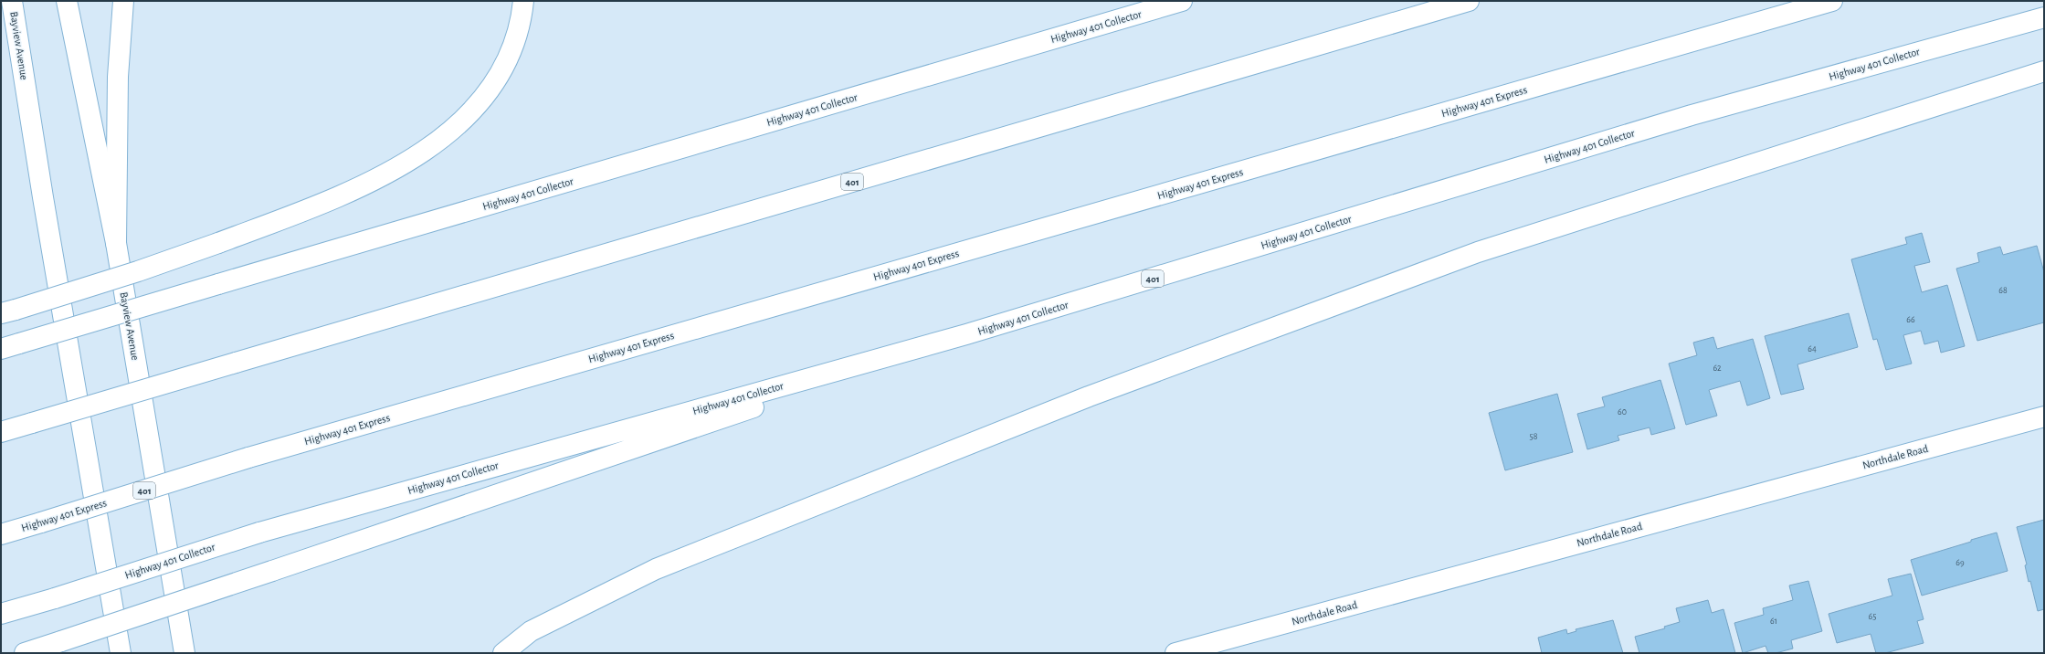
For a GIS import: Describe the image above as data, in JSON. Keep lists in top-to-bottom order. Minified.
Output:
{"streets":{"main road":["Highway 401 Collector","Bayview Avenue","Highway 401 Express","401","Northdale Road"]},"house_numbers":["68","66","64","62","60","58","69","65","61"]}
